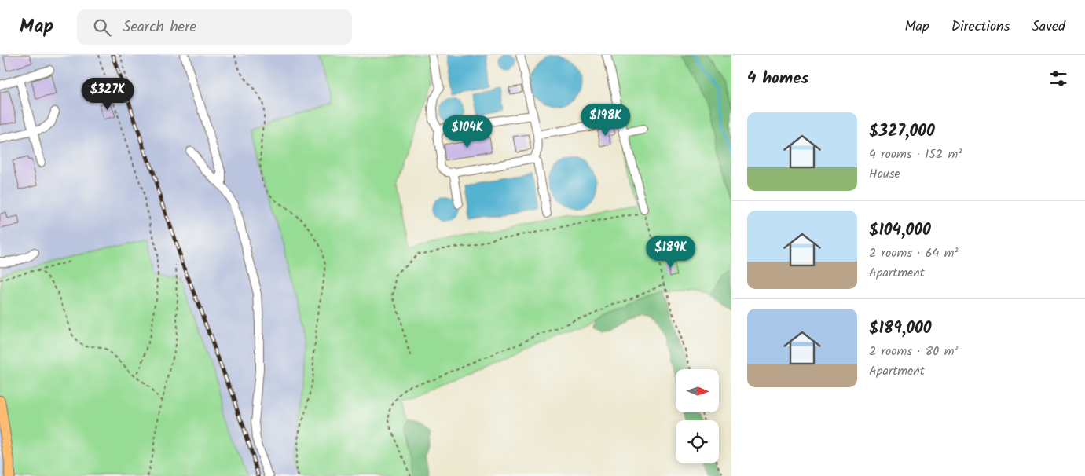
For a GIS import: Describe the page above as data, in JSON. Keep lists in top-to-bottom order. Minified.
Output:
{"north":"right","page":{"header":"Map","search":"Search here","nav":["Map","Directions","Saved"],"heading":"4 homes","price":["$327K","$198K","$104K","$189K"],"list":[{"name":"$327,000","note":"4 rooms · 152 m² · House"},{"name":"$104,000","note":"2 rooms · 64 m² · Apartment"},{"name":"$189,000","note":"2 rooms · 80 m² · Apartment"}]}}
